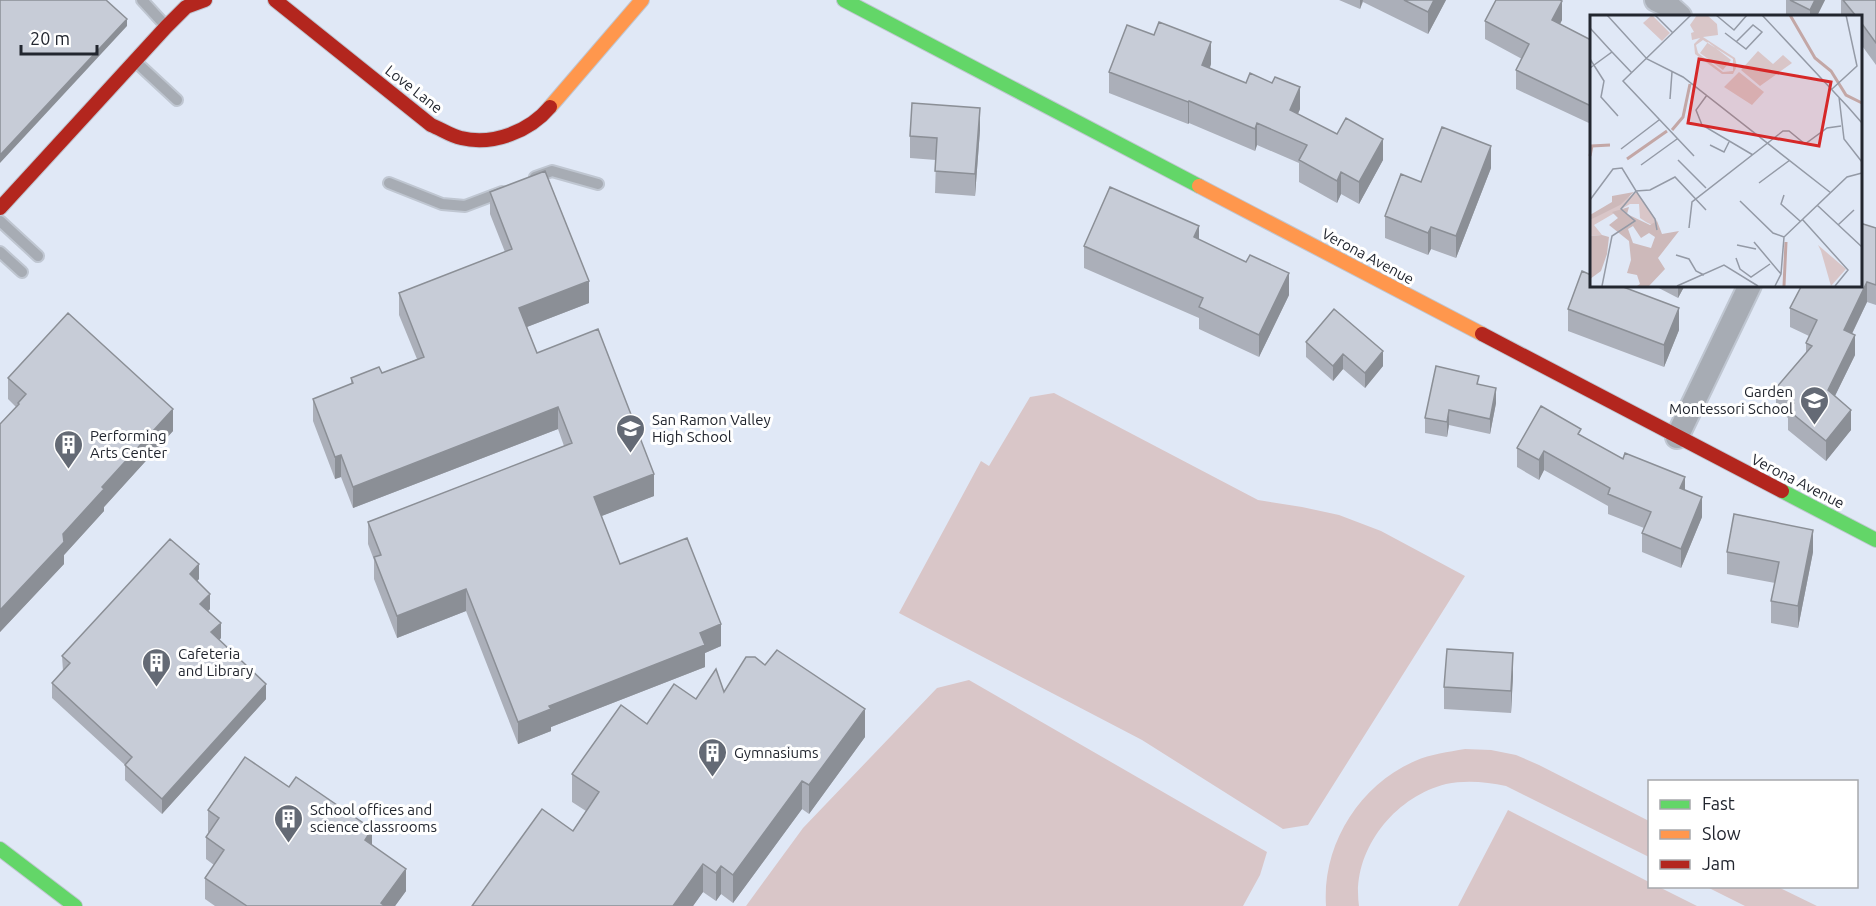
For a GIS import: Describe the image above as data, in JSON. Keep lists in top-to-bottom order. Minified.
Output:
{"streets":{"street":["Love Lane","Verona Avenue"]},"places":{"school or university":["Garden Montessori School","San Ramon Valley High School"],"building":["Performing Arts Center","Cafeteria and Library","Gymnasiums","School offices and science classrooms"]},"legend":["Fast","Slow","Jam"],"scale_bar":"20 m"}
